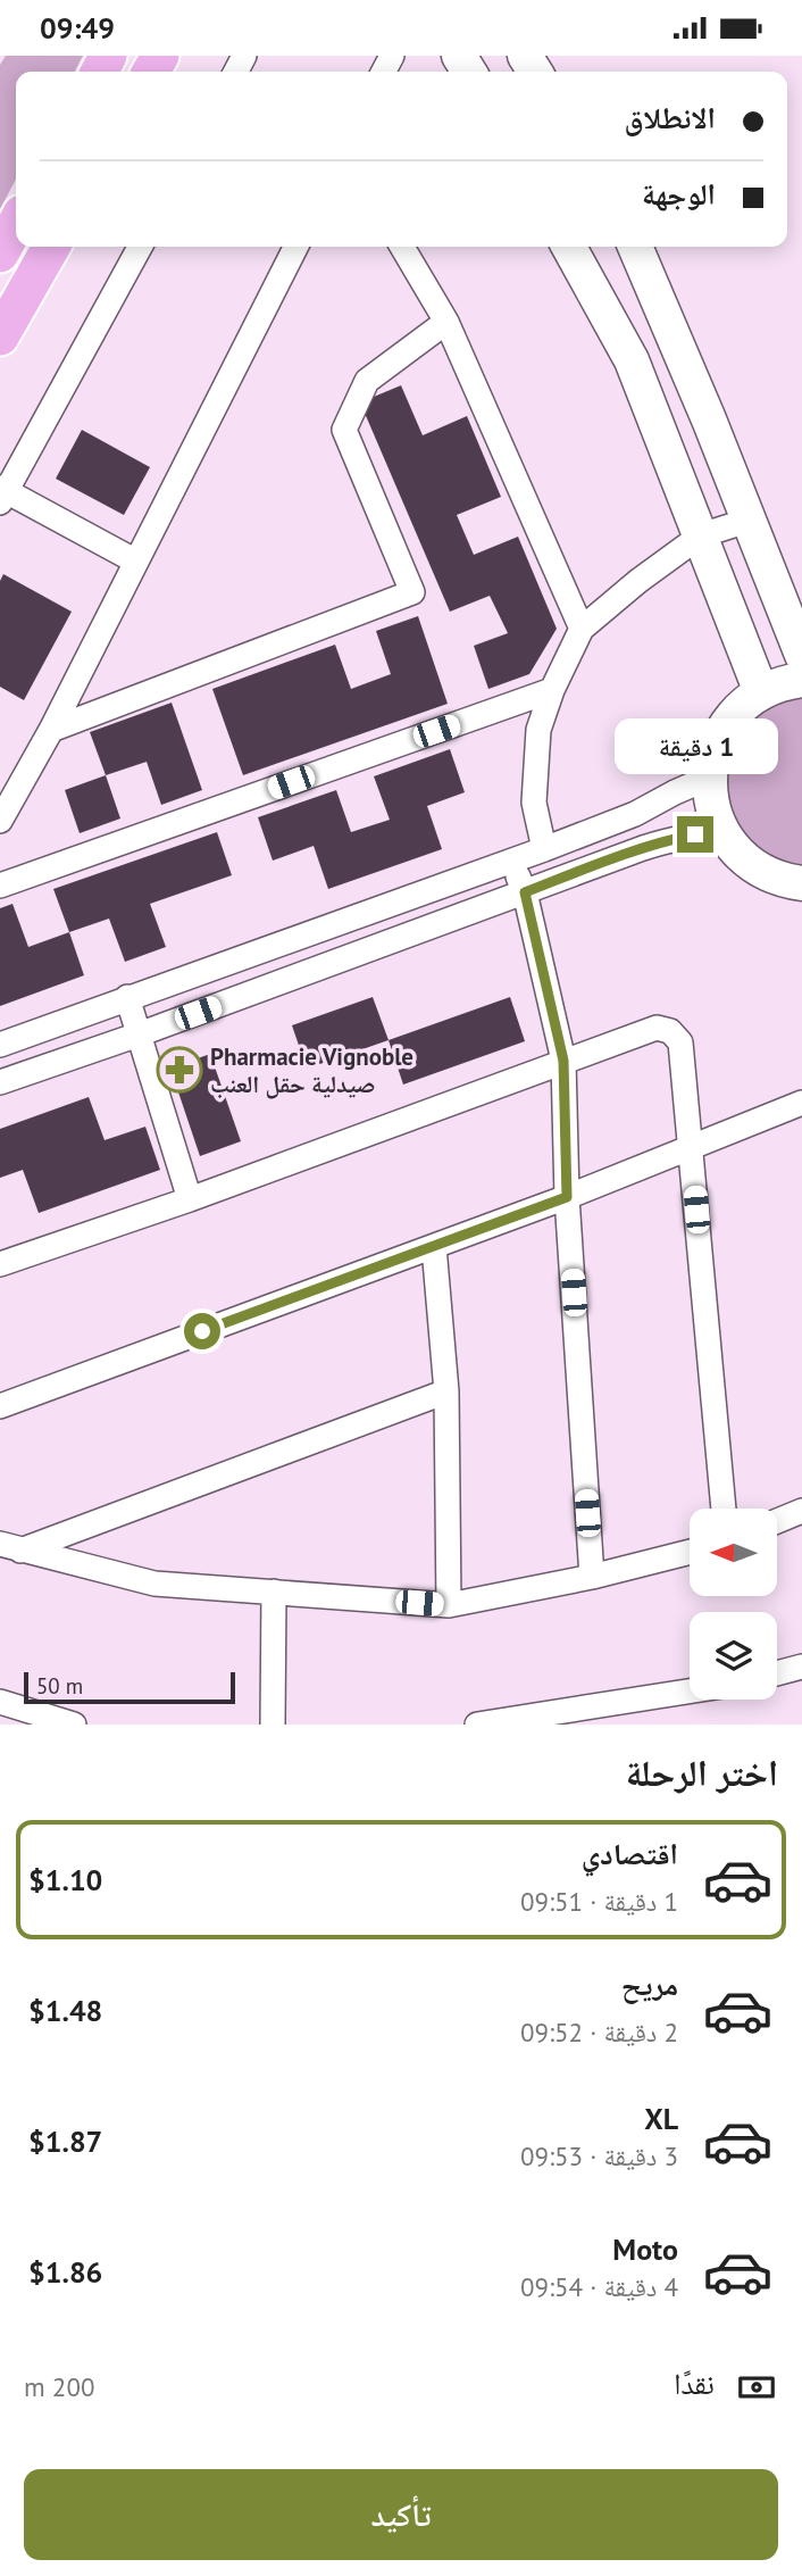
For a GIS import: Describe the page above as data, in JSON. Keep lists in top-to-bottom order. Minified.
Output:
{"places":{"pharmacy":["Pharmacie Vignoble صيدلية حقل العنب"]},"scale_bar":"50 m","north":"left","page":{"status":"09:49","banner":["الانطلاق","الوجهة"],"bubble":"1 دقيقة","scale":"50 m","heading":"اختر الرحلة","list":[{"name":"اقتصادي","note":"1 دقيقة · 09:51","value":"$1.10"},{"name":"مريح","note":"2 دقيقة · 09:52","value":"$1.48"},{"name":"XL","note":"3 دقيقة · 09:53","value":"$1.87"},{"name":"Moto","note":"4 دقيقة · 09:54","value":"$1.86"}],"pay":["نقدًا","200 m"],"buttons":"تأكيد"}}
